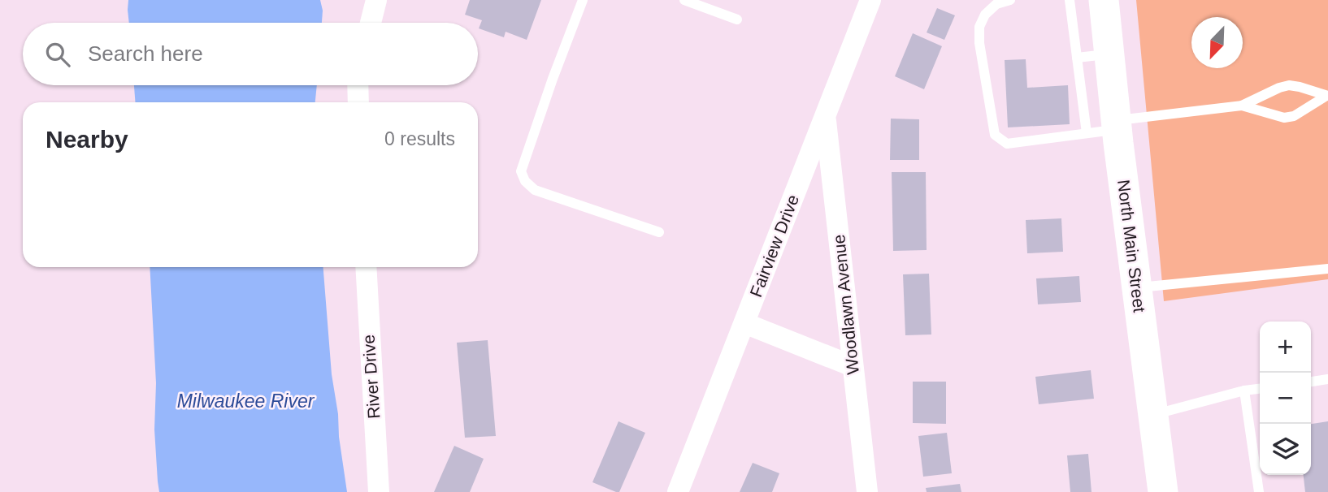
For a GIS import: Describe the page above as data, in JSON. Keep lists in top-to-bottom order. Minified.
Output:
{"streets":{"main road":["North Main Street"],"street":["Fairview Drive","Woodlawn Avenue","River Drive"]},"crossings":[["Fairview Drive","Woodlawn Avenue"]],"water":["Milwaukee River"],"north":"bottom left","page":{"search":"Search here","heading":["Nearby","0 results"],"map_buttons":["+","−"]}}
